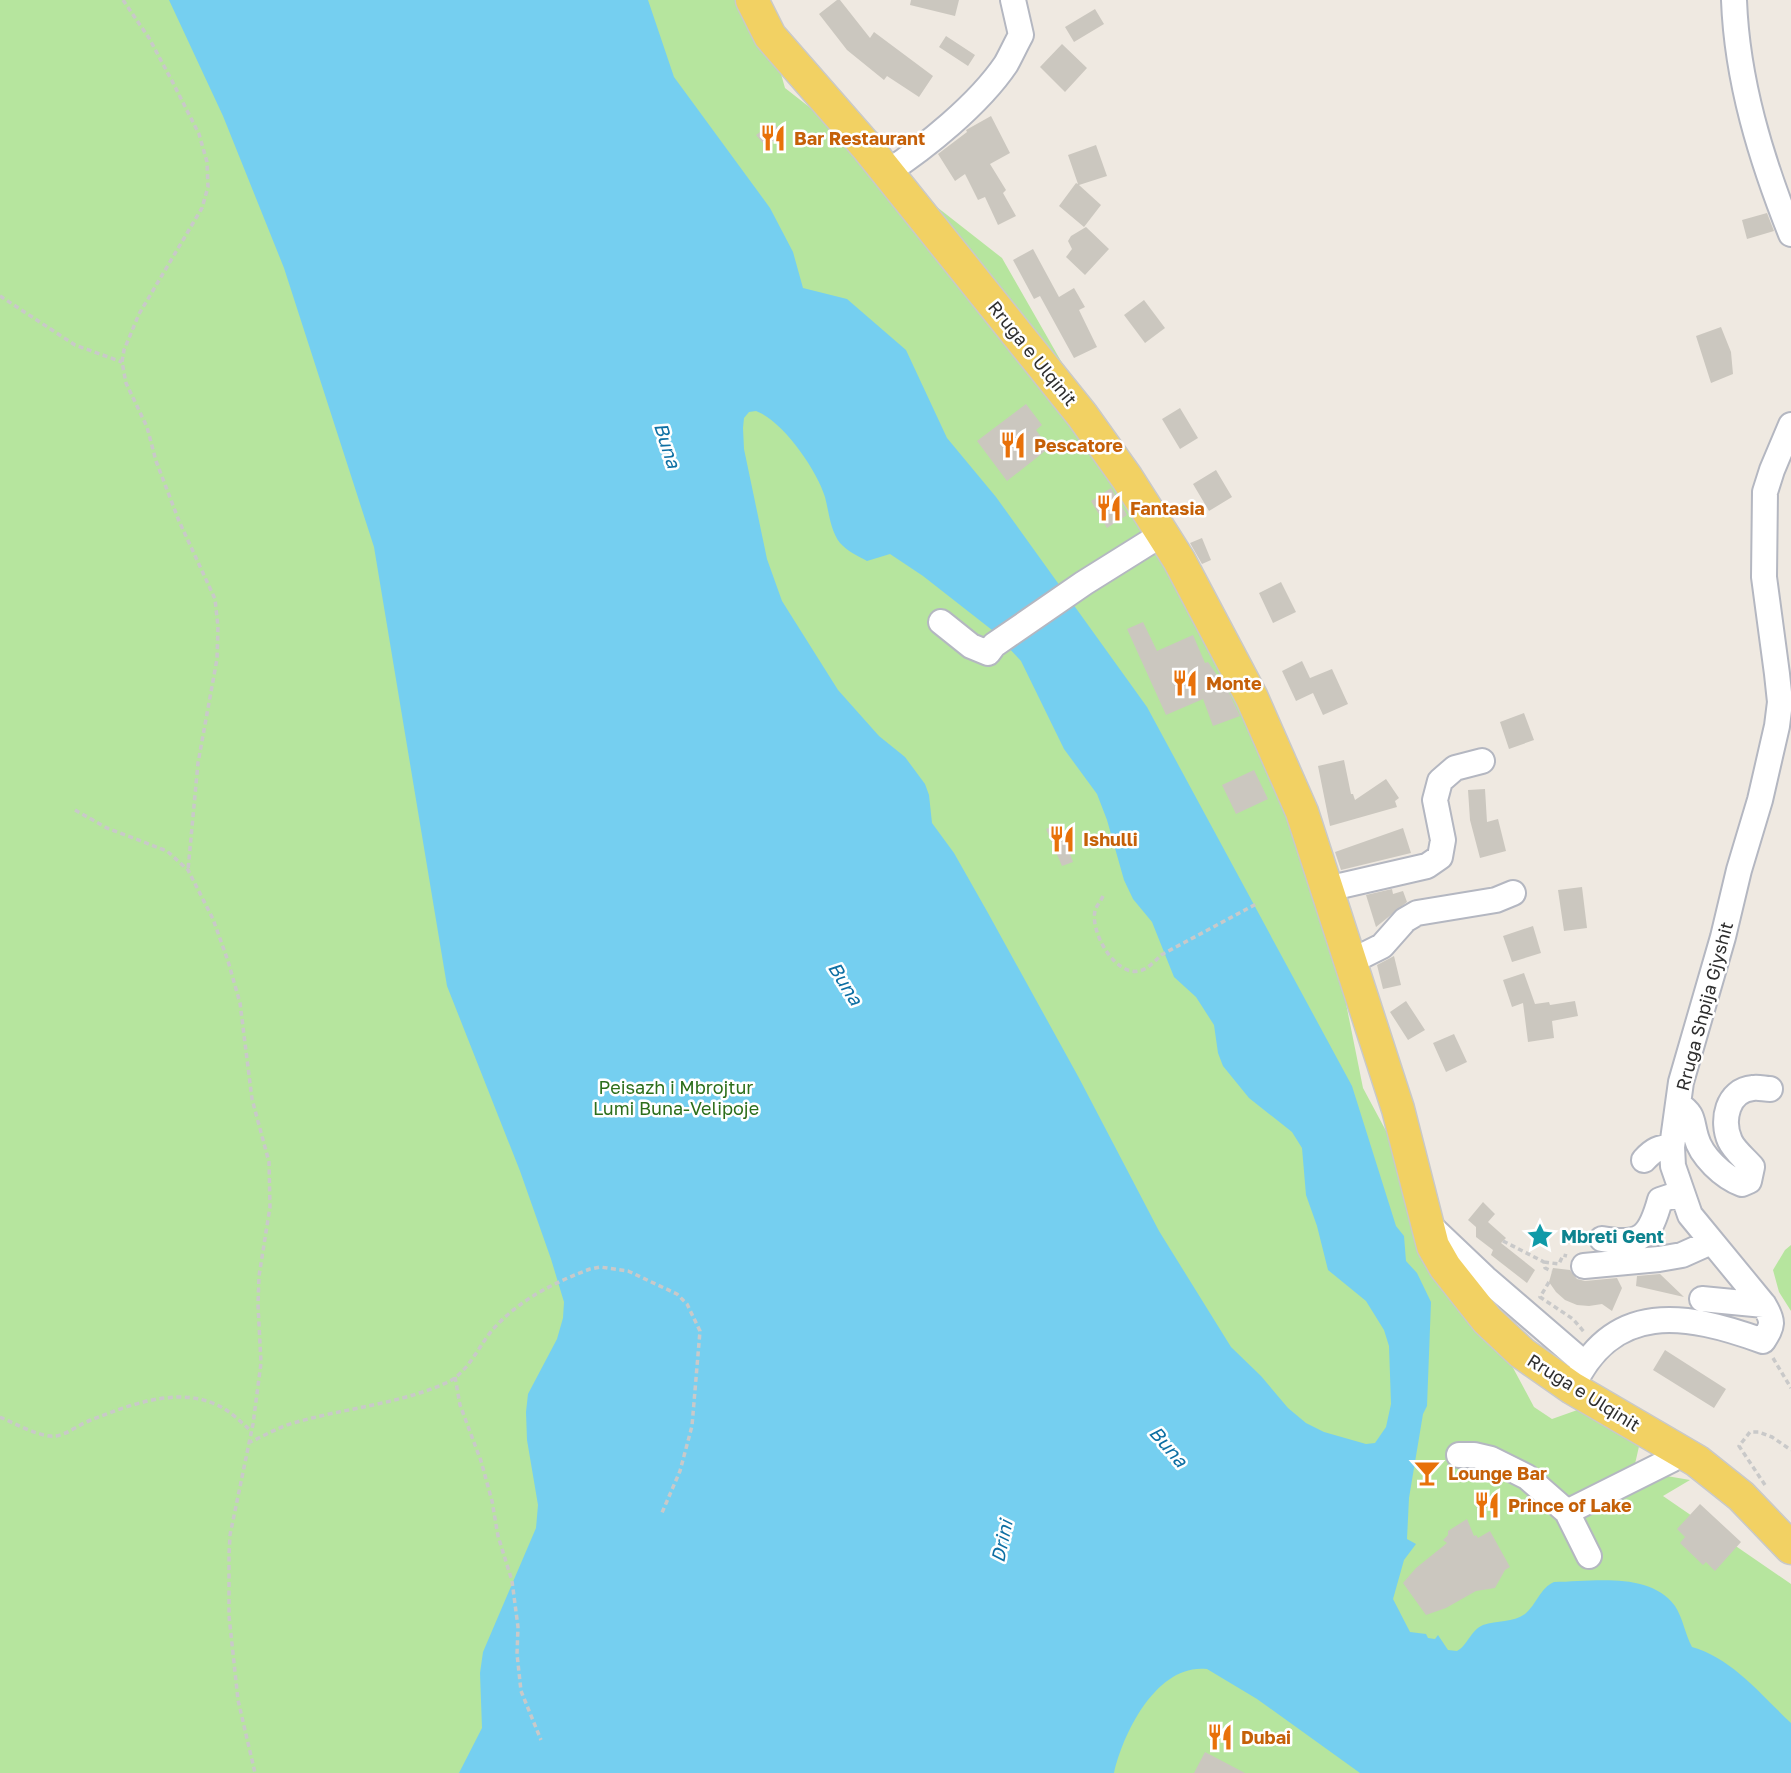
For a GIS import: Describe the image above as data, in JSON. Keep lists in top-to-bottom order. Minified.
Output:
{"streets":{"main road":["Rruga e Ulqinit"],"street":["Rruga Shpija Gjyshit"]},"water":["Buna","Drini"],"parks":["Peisazh i Mbrojtur Lumi Buna-Velipoje"],"places":{"restaurant":["Bar Restaurant","Pescatore","Fantasia","Monte","Ishulli","Prince of Lake","Dubai"],"place":["Mbreti Gent"],"bar":["Lounge Bar"]}}
